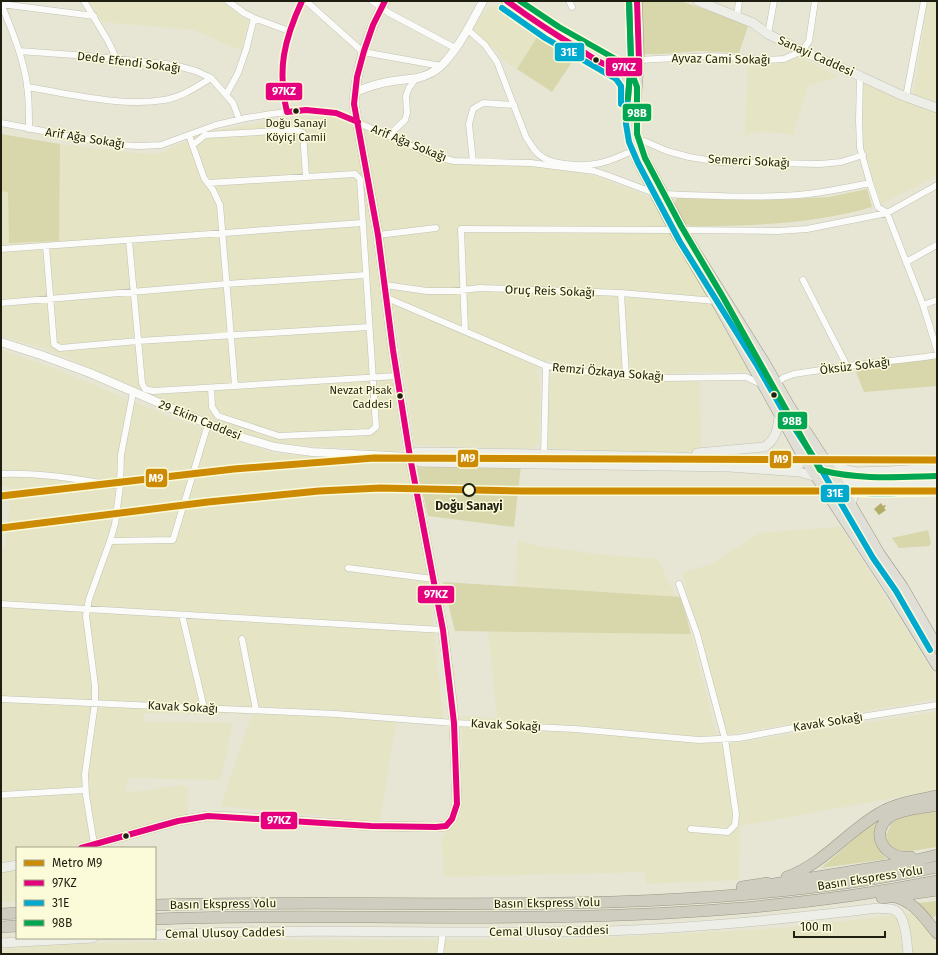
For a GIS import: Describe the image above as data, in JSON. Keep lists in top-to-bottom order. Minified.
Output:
{"streets":{"highway":["Basın Ekspress Yolu"],"main road":["Sanayi Caddesi","Cemal Ulusoy Caddesi"],"street":["Ayvaz Cami Sokağı","Dede Efendi Sokağı","Arif Ağa Sokağı","Semerci Sokağı","Oruç Reis Sokağı","Öksüz Sokağı","Remzi Özkaya Sokağı","29 Ekim Caddesi","Kavak Sokağı"]},"crossings":[["Sanayi Caddesi","Ayvaz Cami Sokağı"],["Dede Efendi Sokağı","Arif Ağa Sokağı"]],"places":["Doğu Sanayi Köyiçi Camii","Nevzat Pisak Caddesi","Doğu Sanayi"],"lines":["transit line 97KZ","transit line 31E","transit line 98B","metro line M9"],"legend":["Metro M9","97KZ","31E","98B"],"scale_bar":"100 m"}
